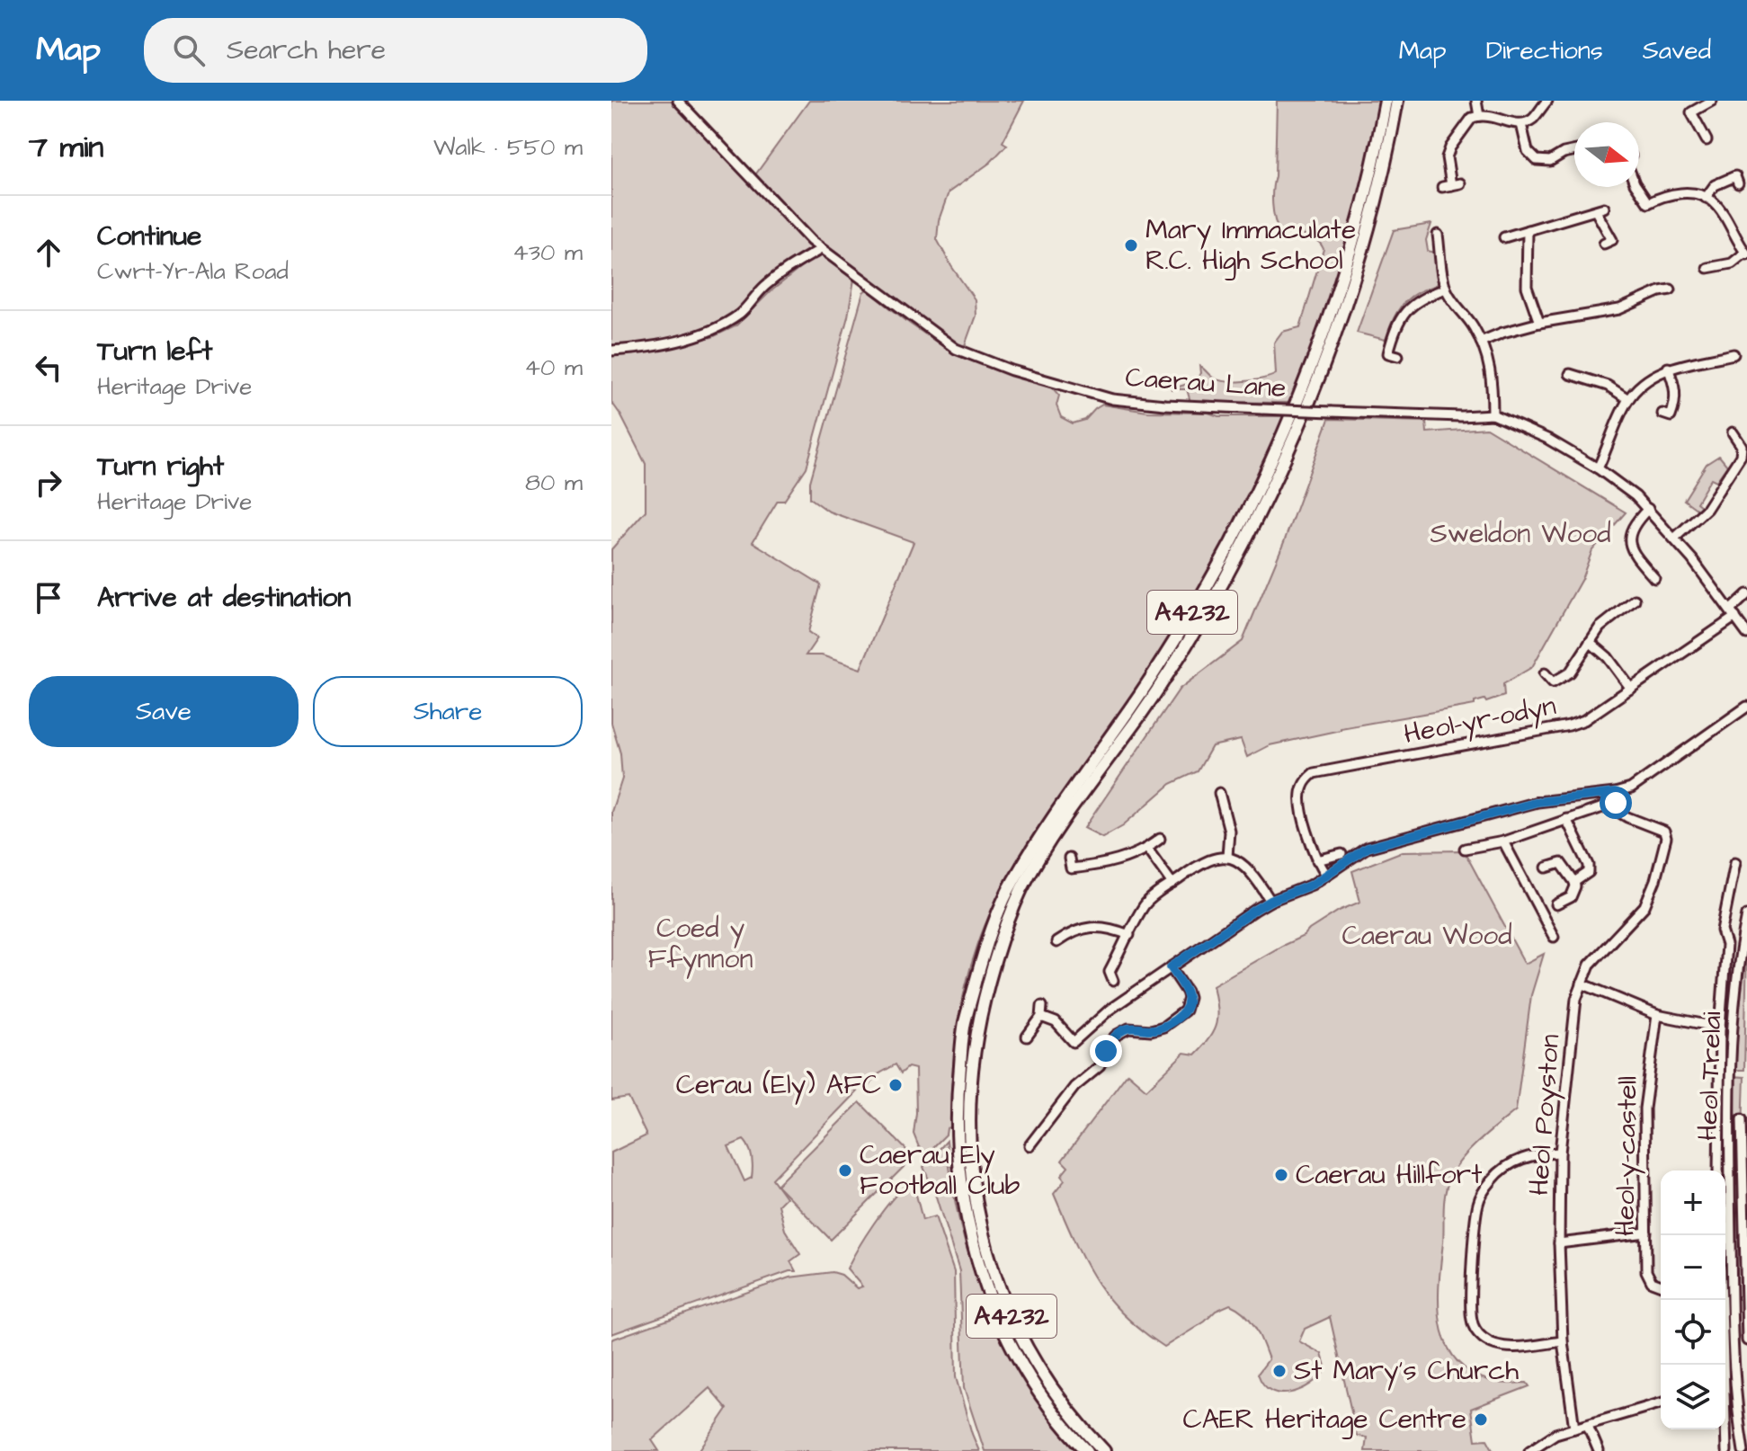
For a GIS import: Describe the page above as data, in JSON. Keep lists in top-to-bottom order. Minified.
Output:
{"streets":{"main road":["A4232"],"street":["Caerau Lane","Heol-yr-odyn","Heol Trelai","Heol Poyston","Heol-y-castell"]},"crossings":[["Caerau Lane","Heol-yr-odyn"]],"parks":["Sweldon Wood","Coed y Ffynnon","Caerau Wood"],"places":["Mary Immaculate R.C. High School","Cerau (Ely) AFC","Caerau Ely Football Club","Caerau Hillfort","St Mary's Church","CAER Heritage Centre"],"north":"right","page":{"header":"Map","search":"Search here","nav":["Map","Directions","Saved"],"heading":["7 min","Walk · 550 m"],"list":[["Continue","Cwrt-Yr-Ala Road","430 m"],["Turn left","Heritage Drive","40 m"],["Turn right","Heritage Drive","80 m"],"Arrive at destination"],"buttons":["Save","Share"],"map_buttons":["+","−"]}}
